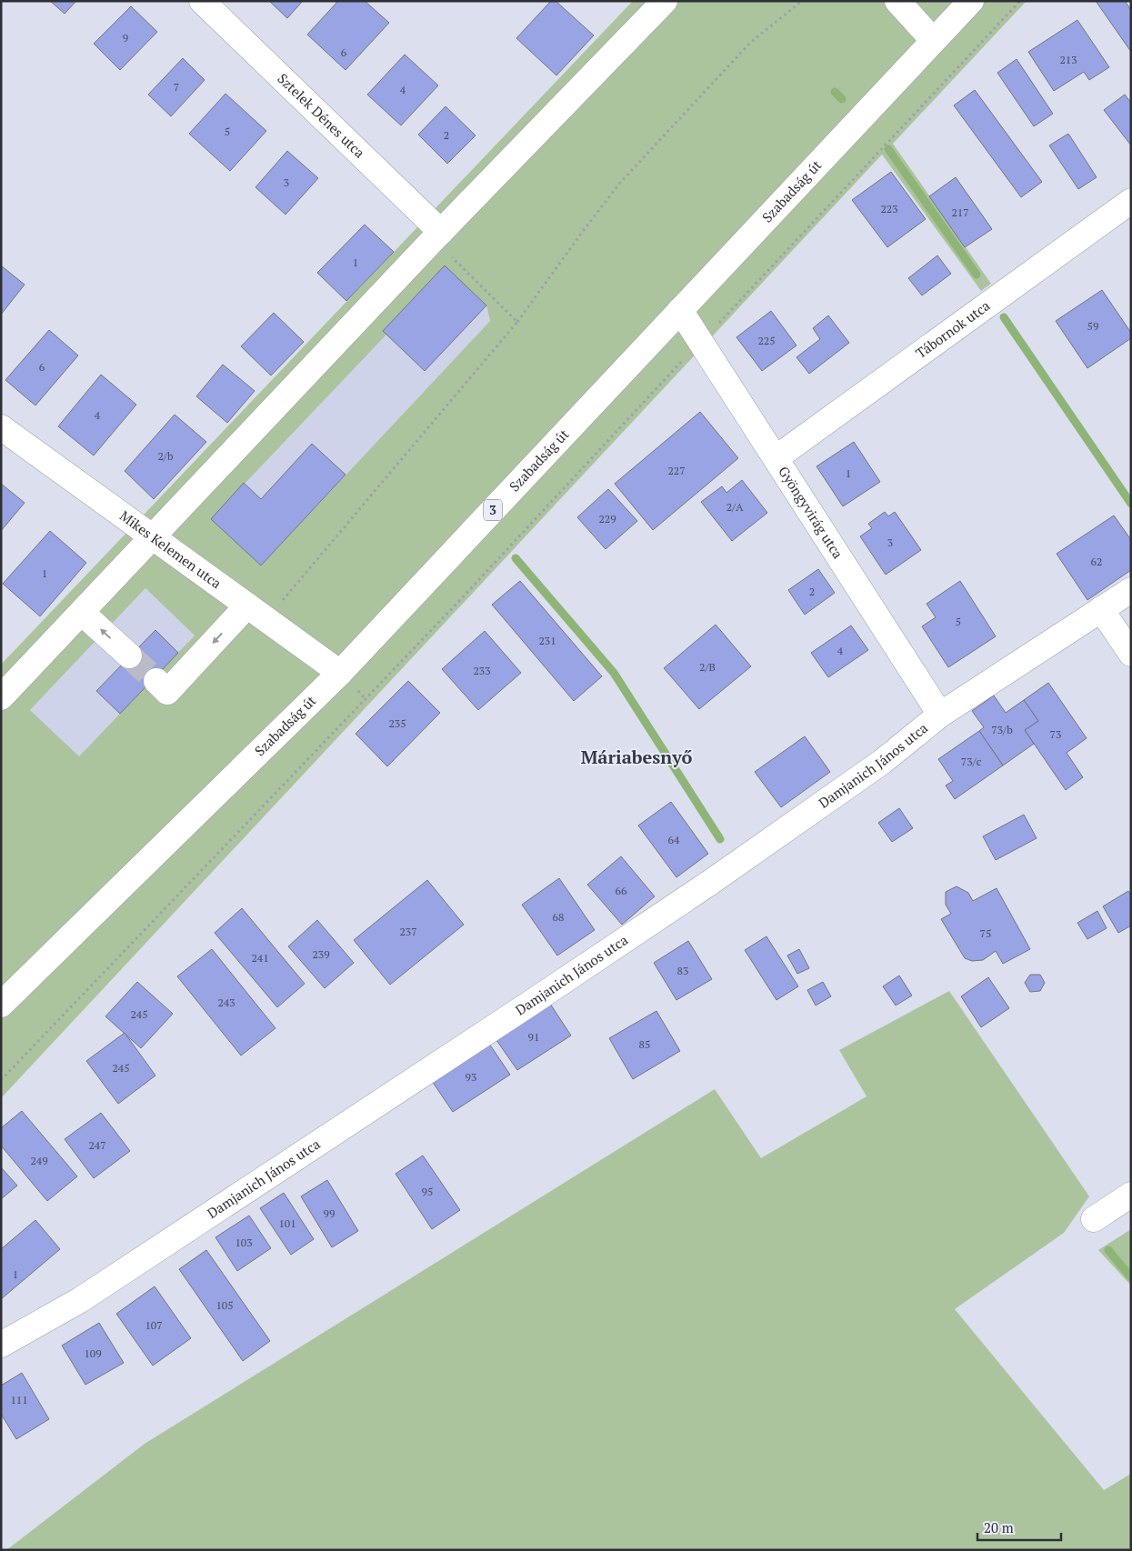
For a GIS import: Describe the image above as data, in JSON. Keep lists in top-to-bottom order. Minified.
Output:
{"streets":{"street":["Sztelek Dénes utca","Szabadság út","Tábornok utca","3","Gyöngyvirág utca","Mikes Kelemen utca","Damjanich János utca"]},"crossings":[["Szabadság út","Gyöngyvirág utca"],["Szabadság út","Mikes Kelemen utca"],["Tábornok utca","Gyöngyvirág utca"],["Gyöngyvirág utca","Damjanich János utca"]],"districts":["Máriabesnyő"],"house_numbers":["9","6","213","7","4","5","2","3","223","217","1","59","225","6","4","2/b","227","1","2/A","229","3","62","1","2","5","231","4","2/B","233","235","73/b","73","73/c","64","66","68","237","75","239","241","83","243","245","91","85","245","93","247","249","95","99","101","103","1","105","107","109","111"],"scale_bar":"20 m"}
